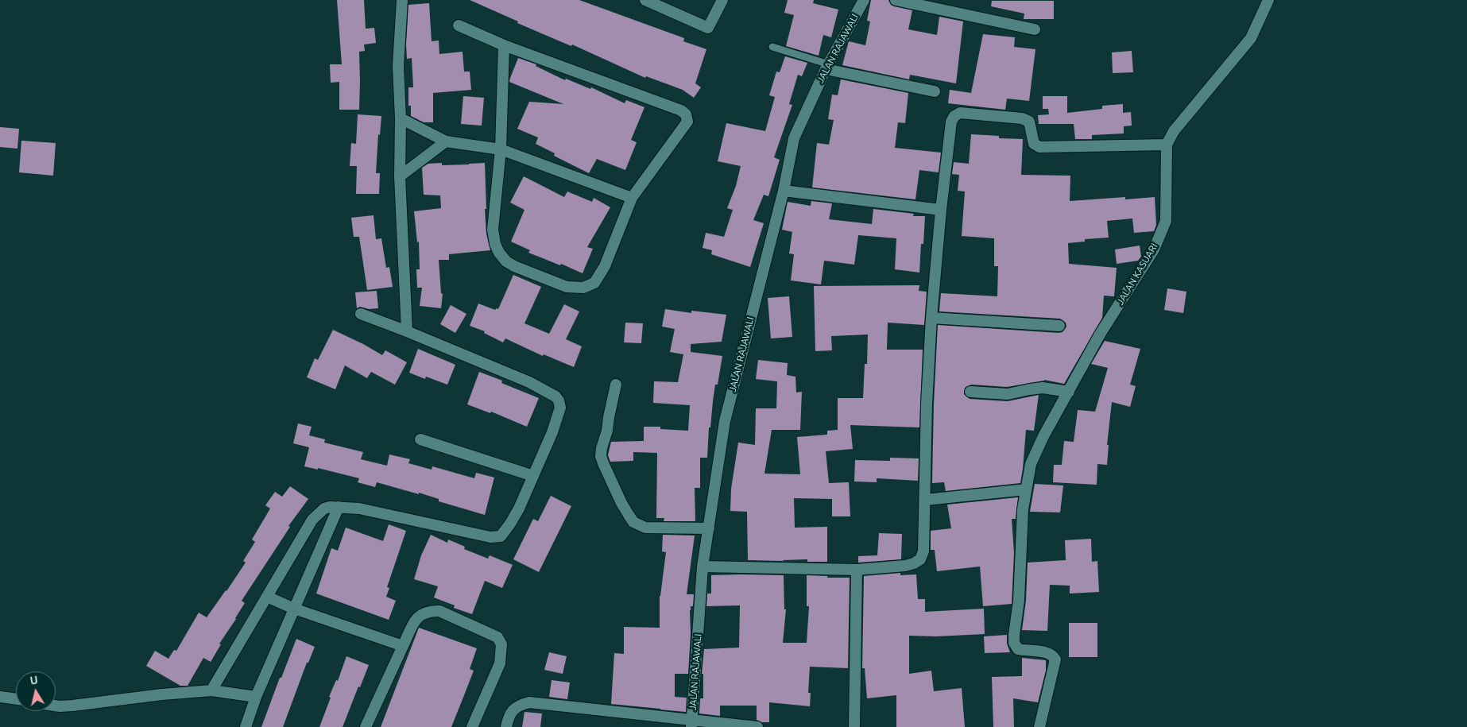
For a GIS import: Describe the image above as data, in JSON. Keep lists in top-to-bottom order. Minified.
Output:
{"streets":{"street":["JALAN RAJAWALI","JALAN KASUARI"]},"north":"top"}
